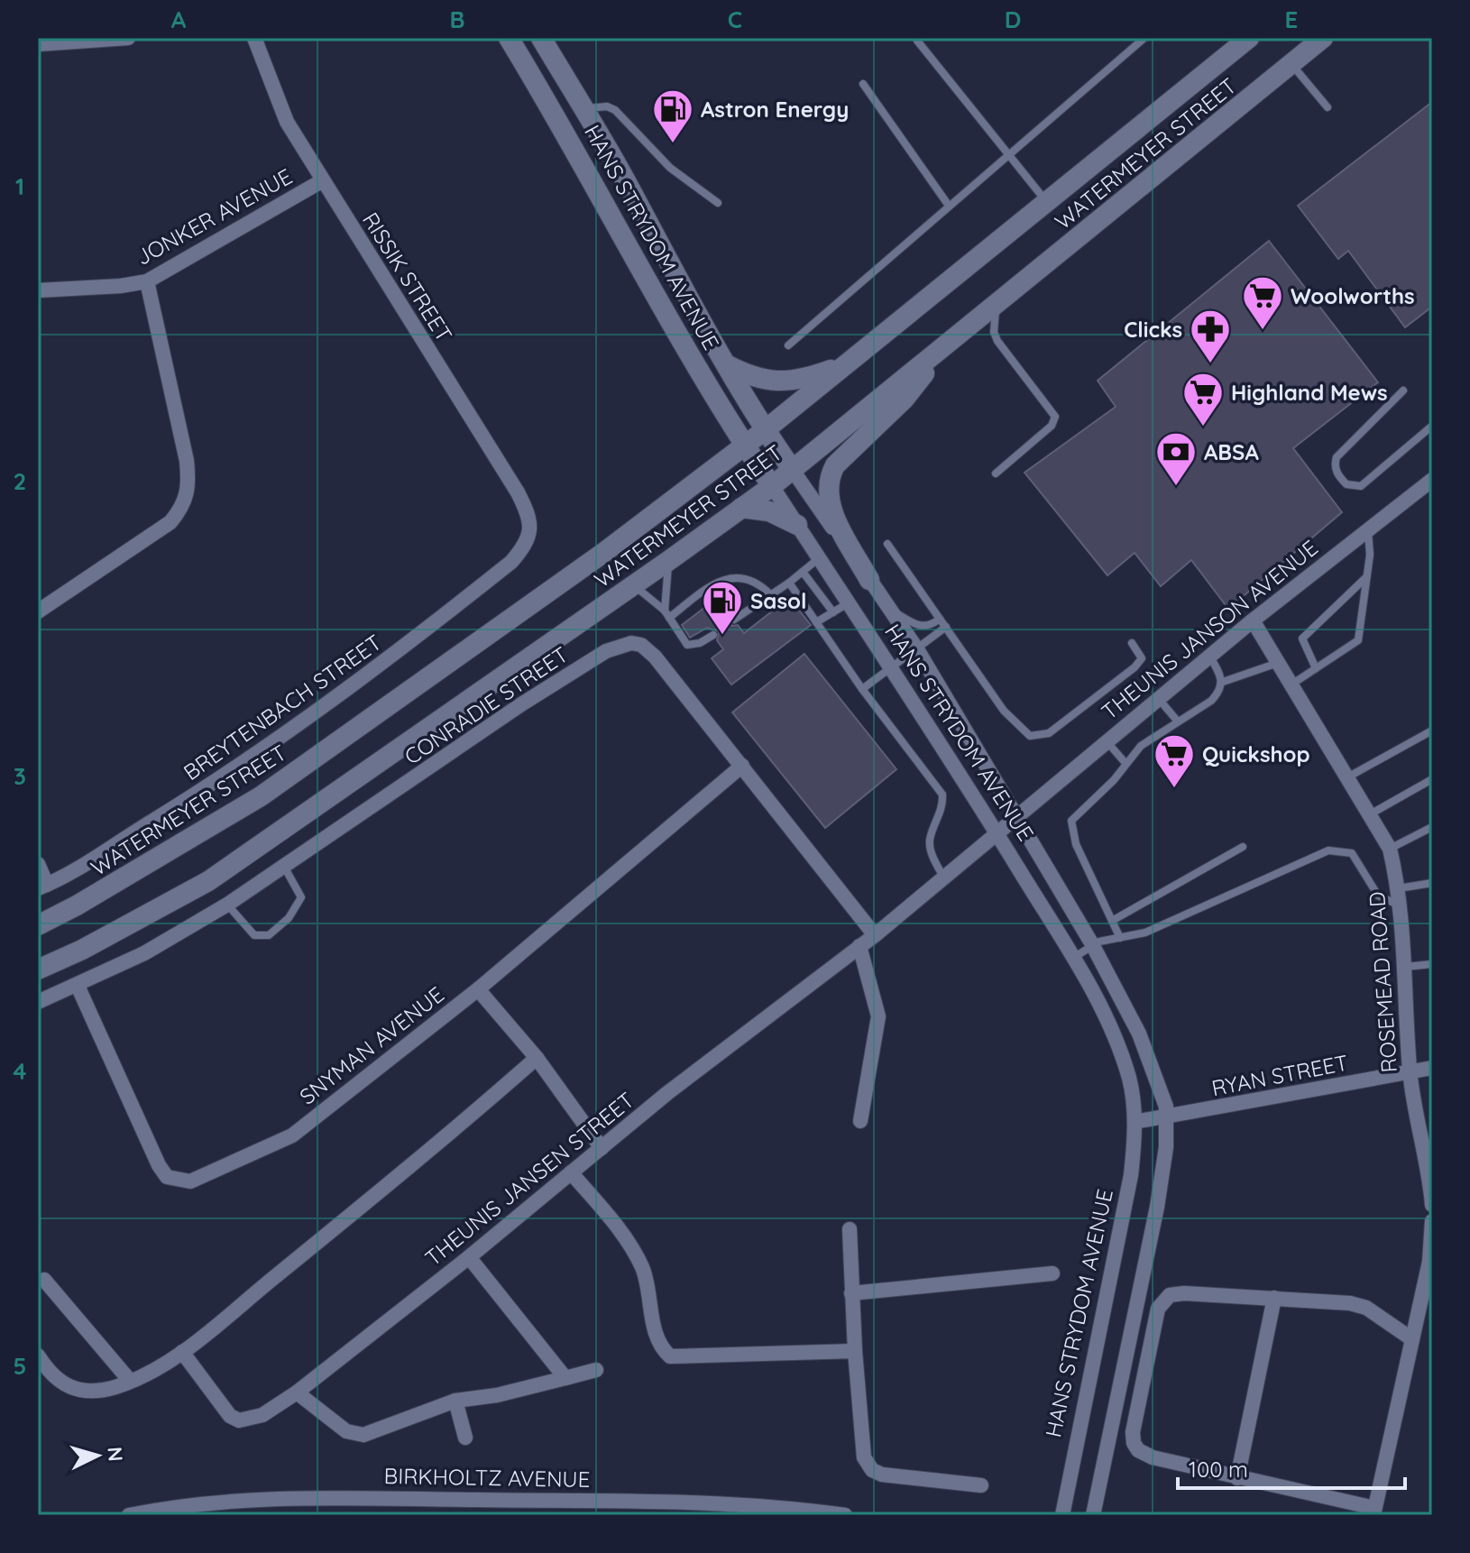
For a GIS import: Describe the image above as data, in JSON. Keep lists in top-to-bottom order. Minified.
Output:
{"streets":{"main road":["WATERMEYER STREET","HANS STRYDOM AVENUE"],"street":["JONKER AVENUE","RISSIK STREET","THEUNIS JANSON AVENUE","CONRADIE STREET","BREYTENBACH STREET","ROSEMEAD ROAD","SNYMAN AVENUE","RYAN STREET","THEUNIS JANSEN STREET","BIRKHOLTZ AVENUE"]},"crossings":[["WATERMEYER STREET","HANS STRYDOM AVENUE"],["JONKER AVENUE","RISSIK STREET"],["HANS STRYDOM AVENUE","THEUNIS JANSON AVENUE"],["HANS STRYDOM AVENUE","RYAN STREET"],["HANS STRYDOM AVENUE","THEUNIS JANSEN STREET"],["RISSIK STREET","BREYTENBACH STREET"],["THEUNIS JANSON AVENUE","ROSEMEAD ROAD"],["THEUNIS JANSON AVENUE","THEUNIS JANSEN STREET"],["CONRADIE STREET","SNYMAN AVENUE"],["CONRADIE STREET","THEUNIS JANSEN STREET"],["ROSEMEAD ROAD","RYAN STREET"]],"places":{"fuel station":["Astron Energy","Sasol"],"supermarket":["Woolworths","Highland Mews","Quickshop"],"pharmacy":["Clicks"],"bank":["ABSA"]},"scale_bar":"100 m","north":"right","grid":{"columns":["A","B","C","D","E"],"rows":["1","2","3","4","5"]}}
